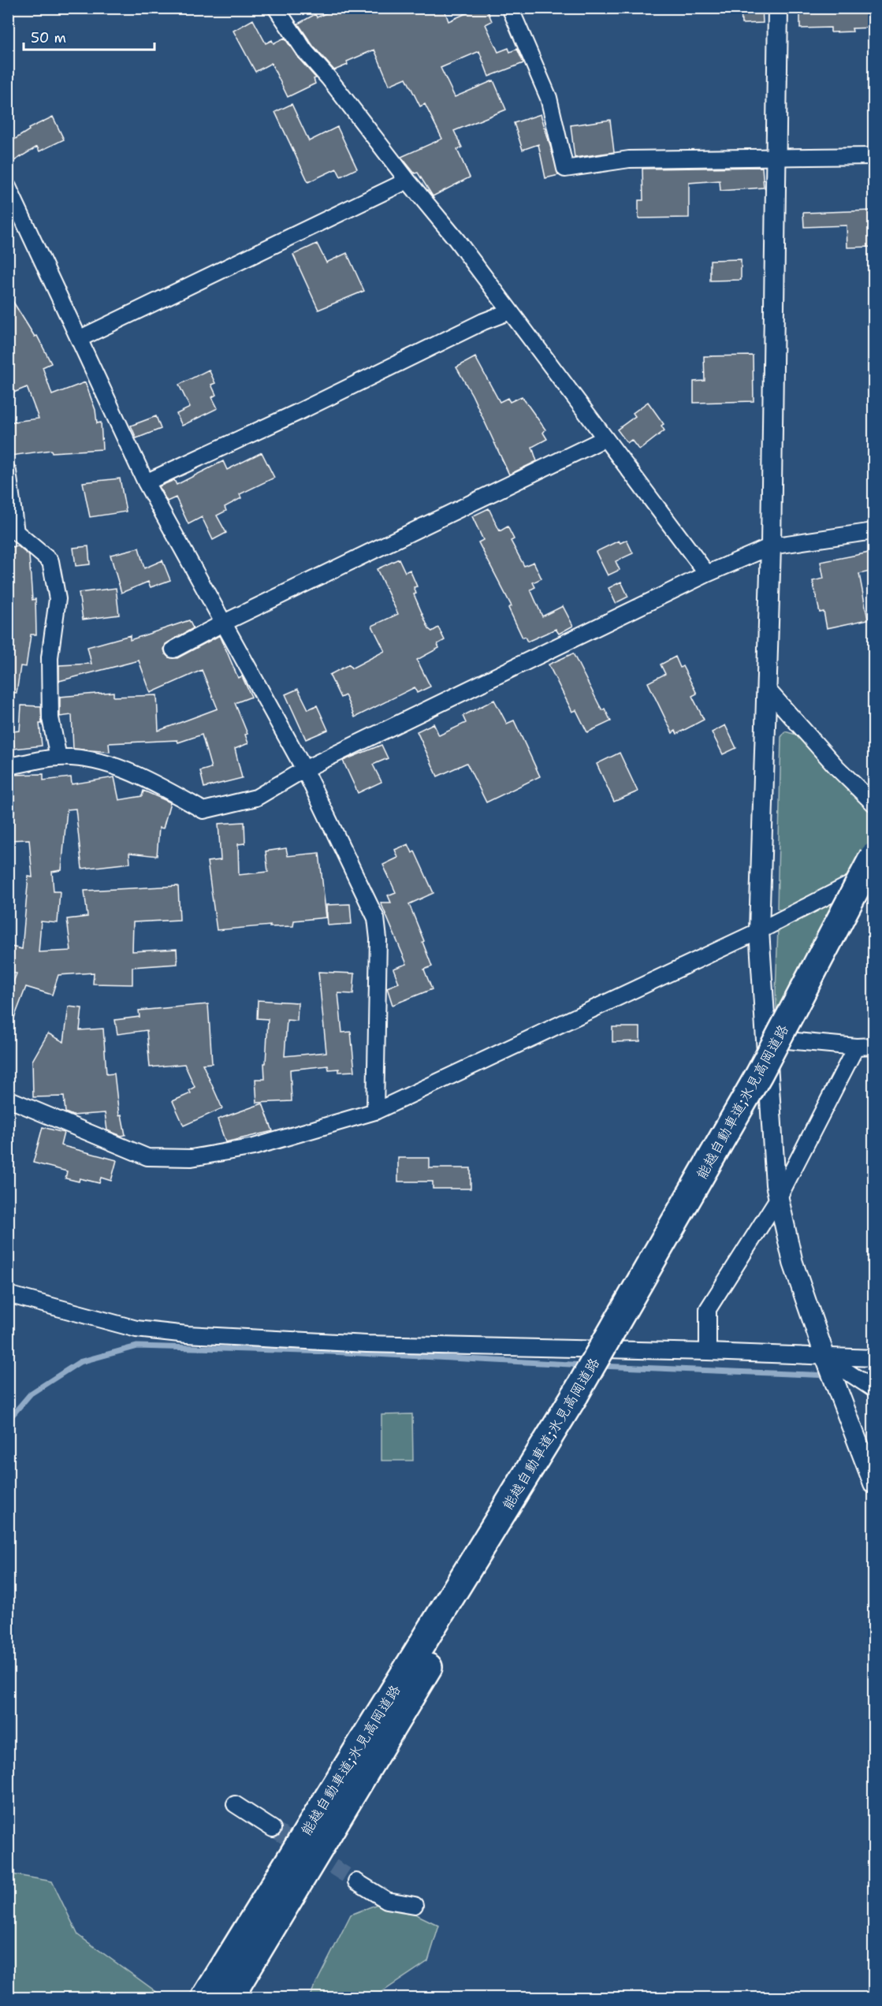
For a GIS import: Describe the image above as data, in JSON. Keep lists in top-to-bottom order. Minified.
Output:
{"streets":{"highway":["能越自動車道;氷見高岡道路"]},"scale_bar":"50 m"}
